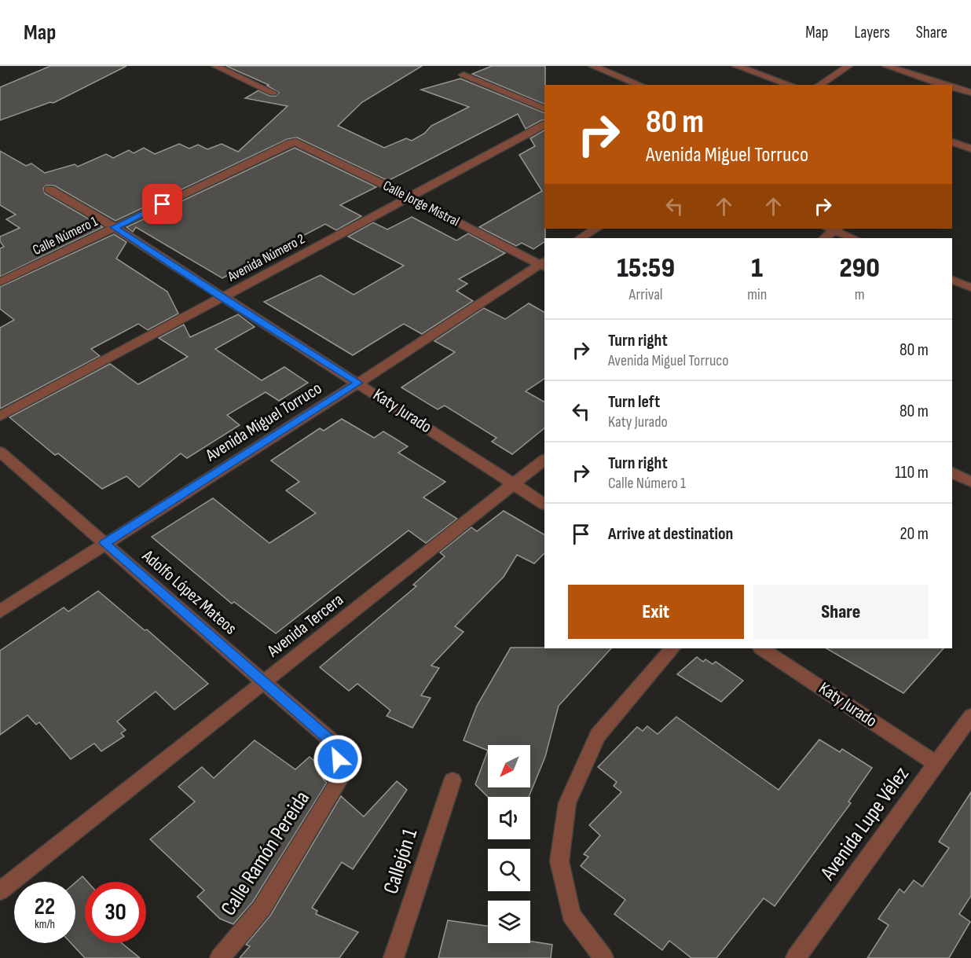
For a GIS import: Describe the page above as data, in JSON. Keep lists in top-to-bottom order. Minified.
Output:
{"streets":{"street":["Calle Jorge Mistral","Calle Número 1","Avenida Número 2","Katy Jurado","Avenida Miguel Torruco","Adolfo López Mateos","Avenida Tercera","Avenida Lupe Vélez","Calle Ramón Pereida","Callejón 1"]},"crossings":[["Calle Jorge Mistral","Calle Número 1"],["Calle Jorge Mistral","Avenida Número 2"],["Calle Jorge Mistral","Avenida Miguel Torruco"],["Calle Número 1","Katy Jurado"],["Avenida Número 2","Katy Jurado"],["Katy Jurado","Avenida Miguel Torruco"],["Katy Jurado","Avenida Tercera"],["Katy Jurado","Avenida Lupe Vélez"],["Avenida Miguel Torruco","Adolfo López Mateos"],["Adolfo López Mateos","Avenida Tercera"],["Adolfo López Mateos","Calle Ramón Pereida"]],"north":"bottom left","page":{"header":"Map","nav":["Map","Layers","Share"],"turn":["80 m","Avenida Miguel Torruco"],"eta":["15:59","Arrival","1","min","290","m"],"list":[{"name":"Turn right","note":"Avenida Miguel Torruco","value":"80 m"},{"name":"Turn left","note":"Katy Jurado","value":"80 m"},{"name":"Turn right","note":"Calle Número 1","value":"110 m"},{"name":"Arrive at destination","value":"20 m"}],"buttons":["Exit","Share"],"speed":"22 km/h","limit":"30"}}
